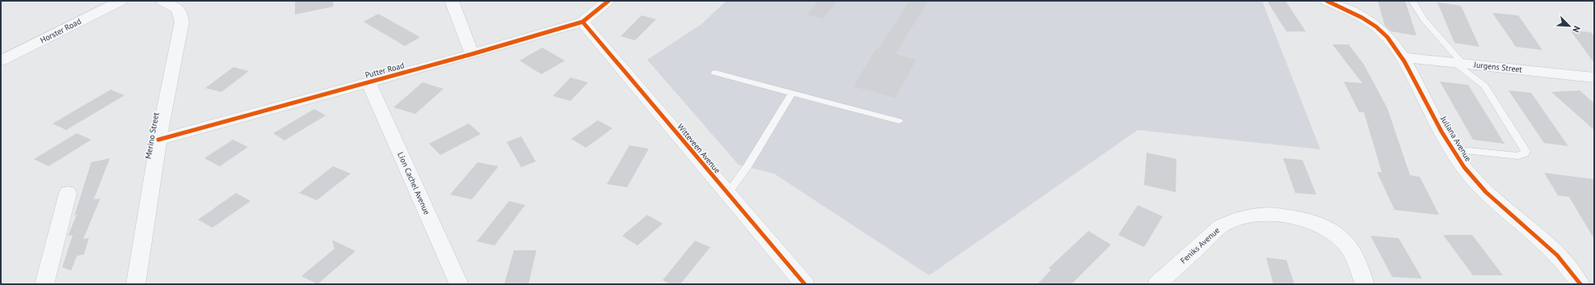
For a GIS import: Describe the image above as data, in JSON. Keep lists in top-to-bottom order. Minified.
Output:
{"streets":{"street":["Horster Road","Jurgens Street","Putter Road","Merino Street","Juliana Avenue","Witteveen Avenue","Lion Cachel Avenue","Feniks Avenue"]},"crossings":[["Jurgens Street","Juliana Avenue"],["Putter Road","Merino Street"],["Putter Road","Witteveen Avenue"],["Putter Road","Lion Cachel Avenue"]],"north":"bottom right"}
